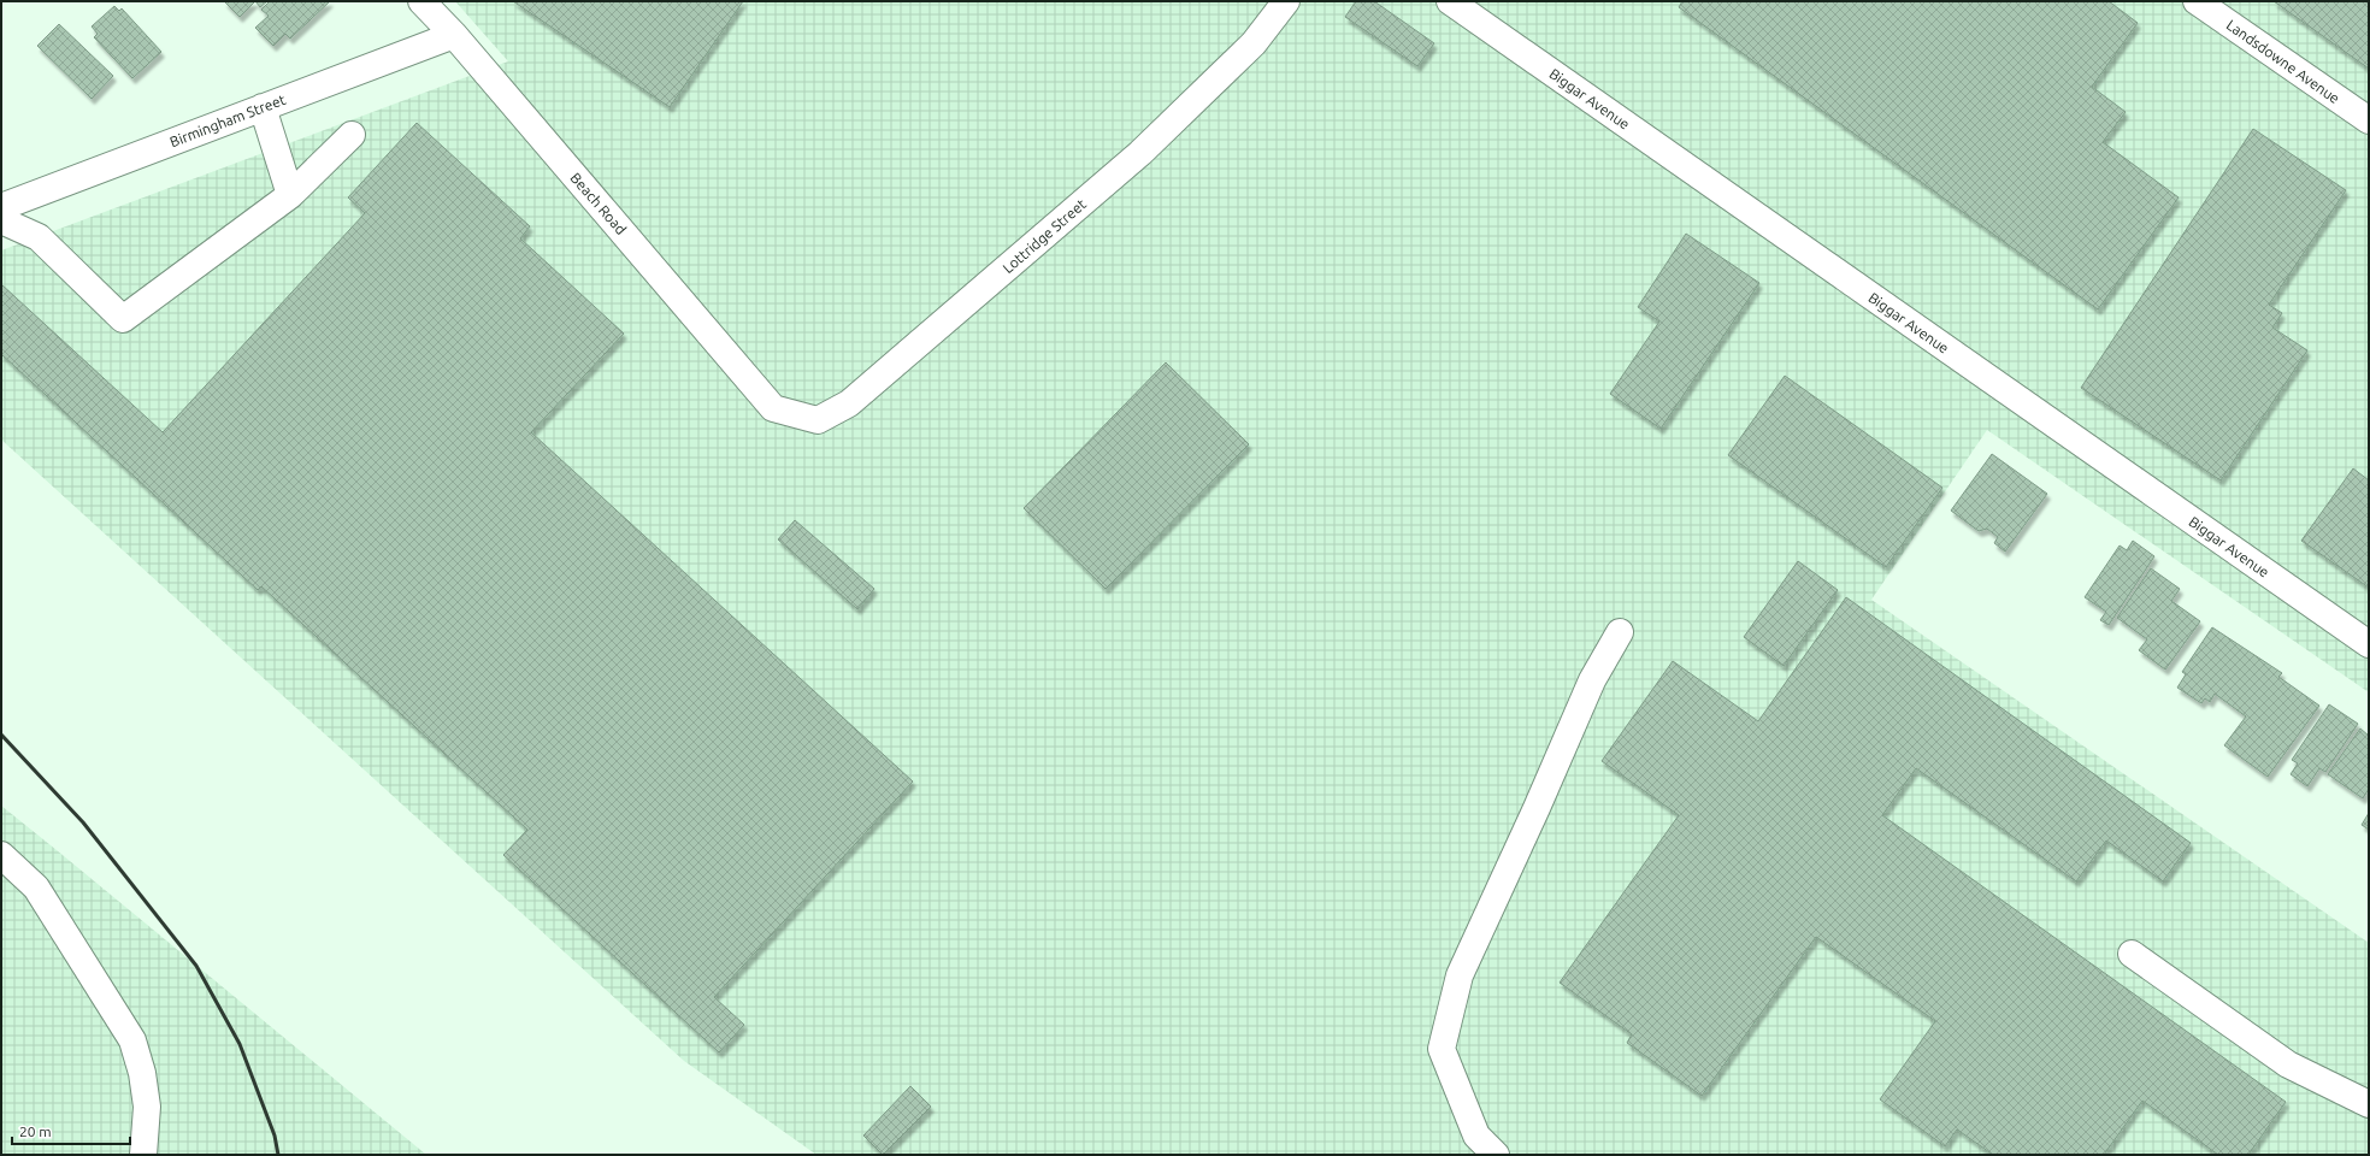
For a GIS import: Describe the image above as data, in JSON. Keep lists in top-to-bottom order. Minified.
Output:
{"streets":{"street":["Landsdowne Avenue","Biggar Avenue","Birmingham Street","Beach Road","Lottridge Street"]},"crossings":[["Birmingham Street","Beach Road"],["Beach Road","Lottridge Street"]],"scale_bar":"20 m"}
